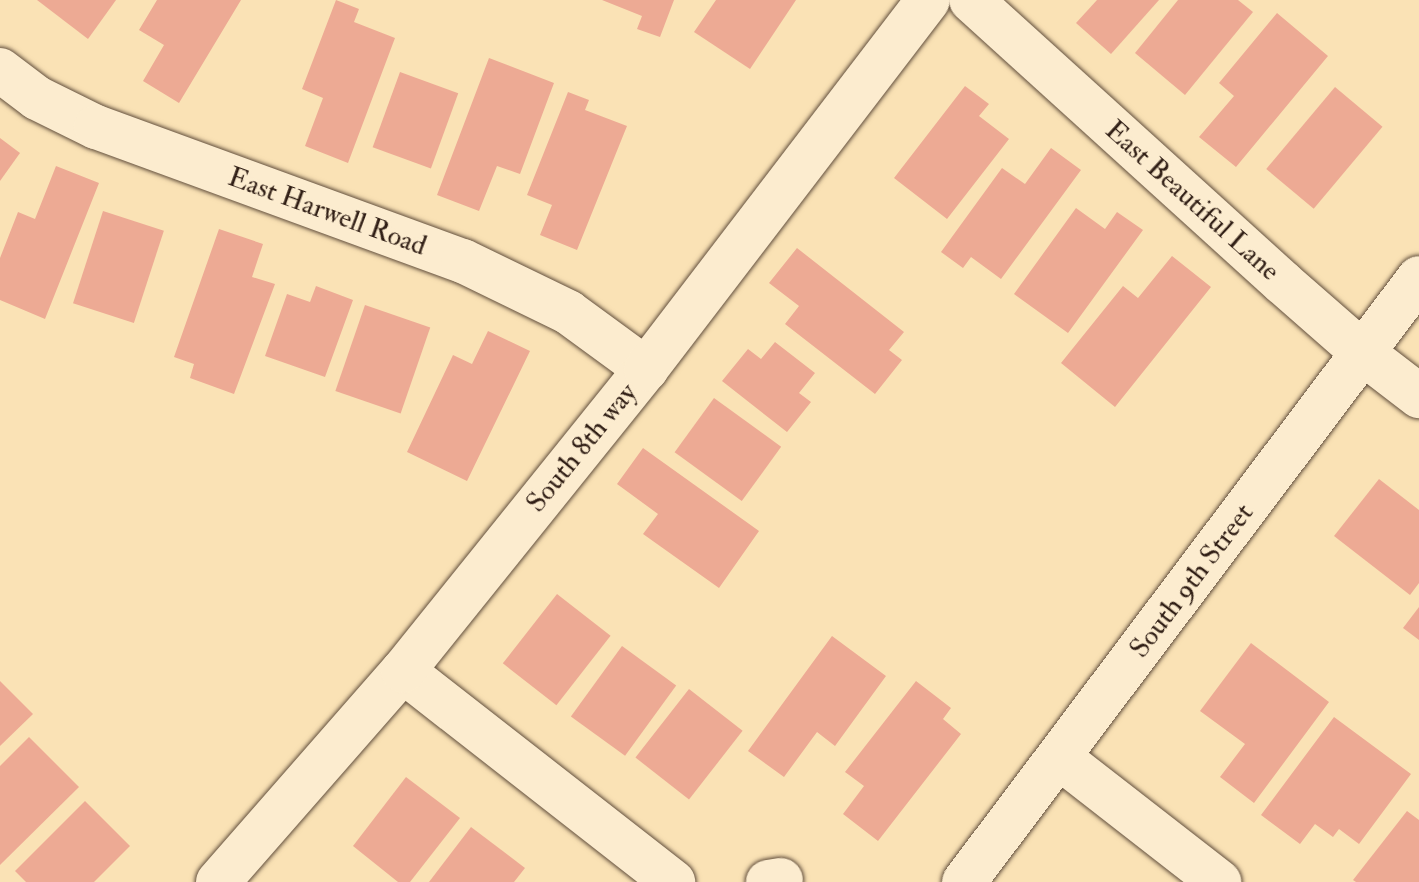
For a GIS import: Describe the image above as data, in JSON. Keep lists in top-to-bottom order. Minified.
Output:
{"streets":{"street":["East Beautiful Lane","East Harwell Road","South 8th way","South 9th Street"]},"crossings":[["East Beautiful Lane","South 9th Street"],["East Harwell Road","South 8th way"]]}
